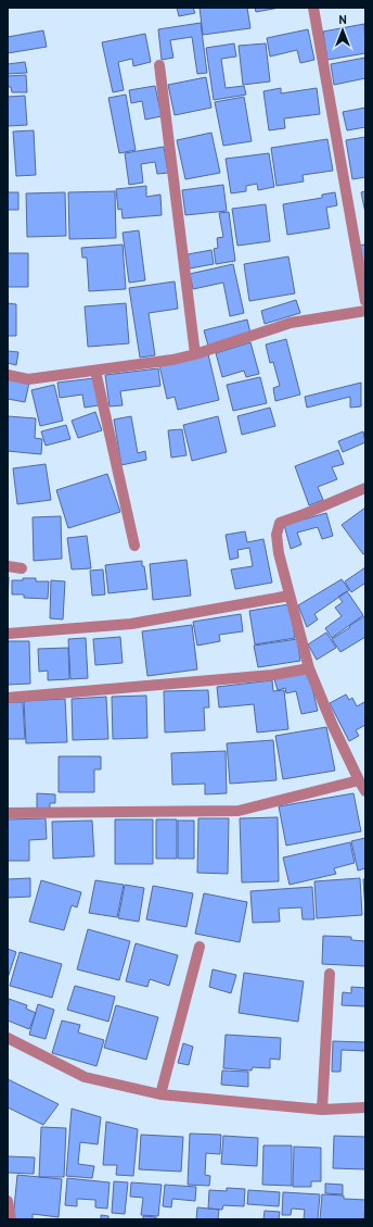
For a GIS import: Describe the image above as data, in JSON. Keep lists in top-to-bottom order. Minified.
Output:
{"north":"top"}
